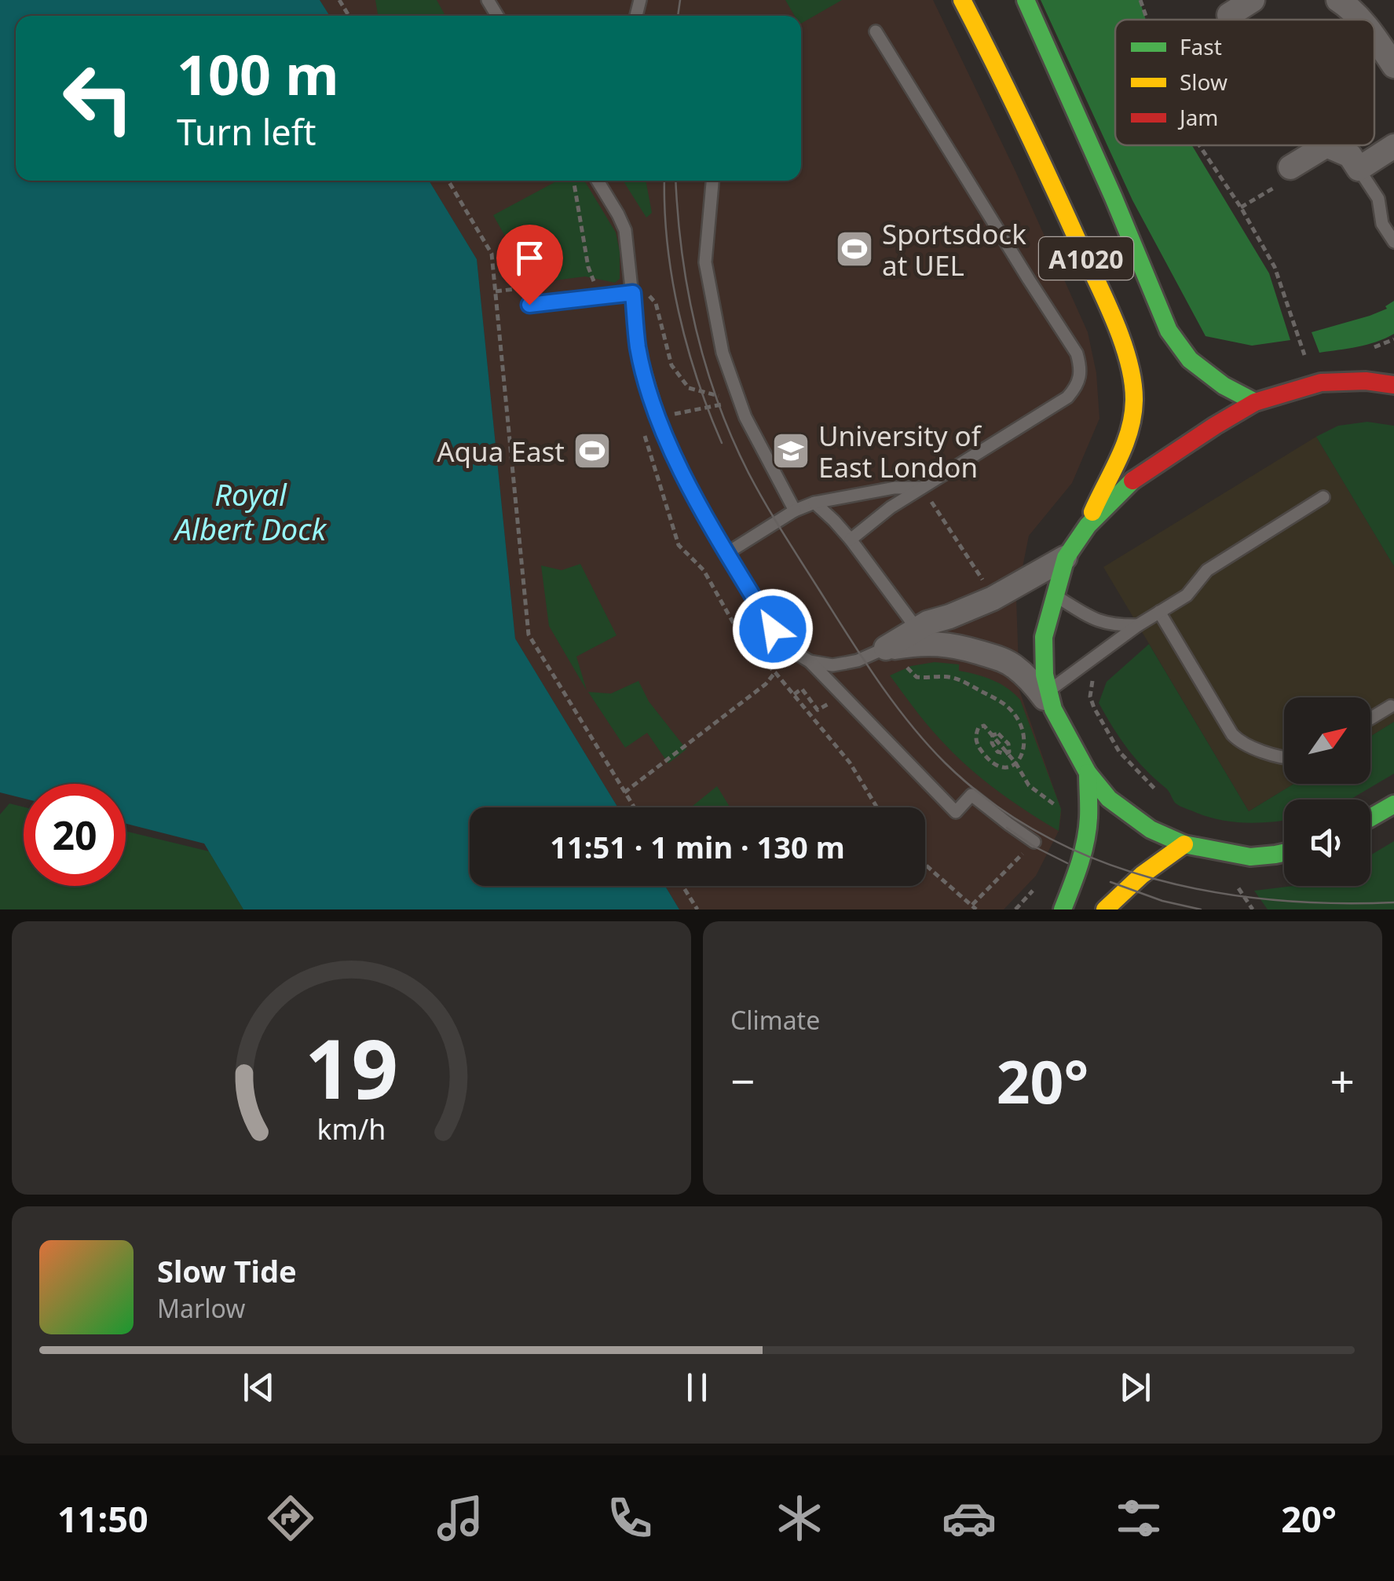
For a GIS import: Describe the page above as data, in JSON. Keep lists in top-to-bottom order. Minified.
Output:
{"streets":{"main road":["A1020"]},"water":["Royal Albert Dock"],"places":{"sports":["Sportsdock at UEL","Aqua East"],"school or university":["University of East London"]},"legend":["Fast","Slow","Jam"],"north":"top right","page":{"turn":["100 m","Turn left"],"limit":"20","trip":"11:51 · 1 min · 130 m","tile":"Climate","heat":["−","20°","+"],"song":["Slow Tide","Marlow"],"tabs":["11:50","20°"],"gauge":["19","km/h"]}}
